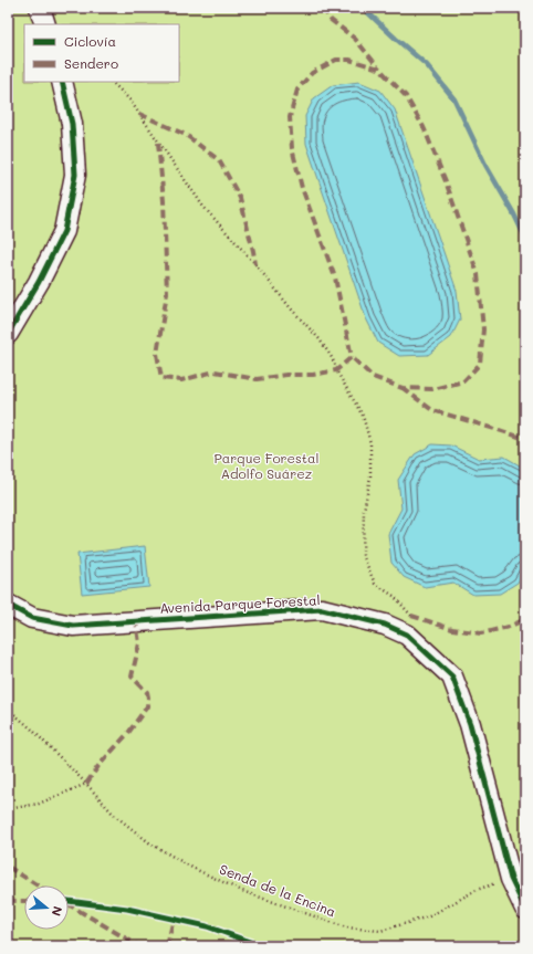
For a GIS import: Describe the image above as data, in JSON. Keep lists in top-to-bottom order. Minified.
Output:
{"streets":{"street":["Avenida Parque Forestal"],"path":["Senda de la Encina"]},"crossings":[["Avenida Parque Forestal","Senda de la Encina"]],"parks":["Parque Forestal Adolfo Suárez"],"legend":["Ciclovía","Sendero"],"north":"right"}
